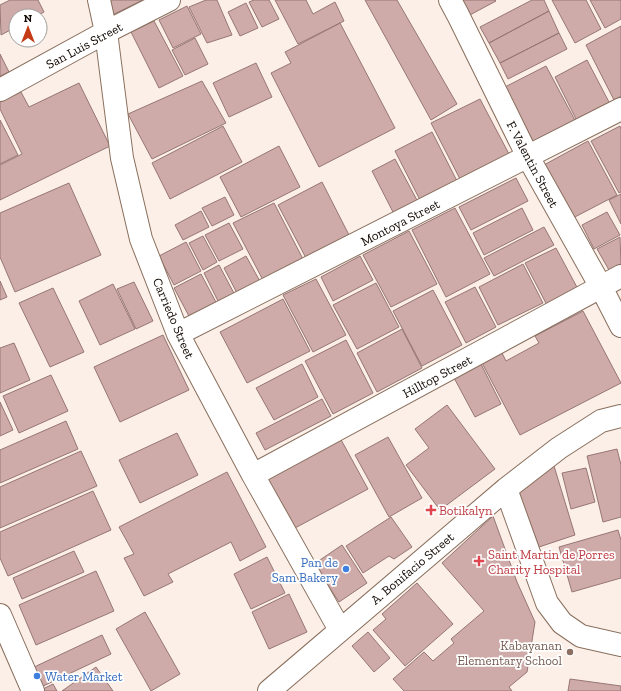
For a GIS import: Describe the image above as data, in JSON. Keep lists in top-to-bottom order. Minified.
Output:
{"streets":{"street":["San Luis Street","F. Valentin Street","Montoya Street","Carriedo Street","Hilltop Street","A. Bonifacio Street"]},"crossings":[["San Luis Street","Carriedo Street"],["F. Valentin Street","Montoya Street"],["F. Valentin Street","Hilltop Street"],["Montoya Street","Carriedo Street"],["Carriedo Street","Hilltop Street"],["Carriedo Street","A. Bonifacio Street"]],"places":{"health":["Botikalyn","Saint Martin de Porres Charity Hospital"],"other":["Pan de Sam Bakery","Kabayanan Elementary School","Water Market"]},"north":"top"}
